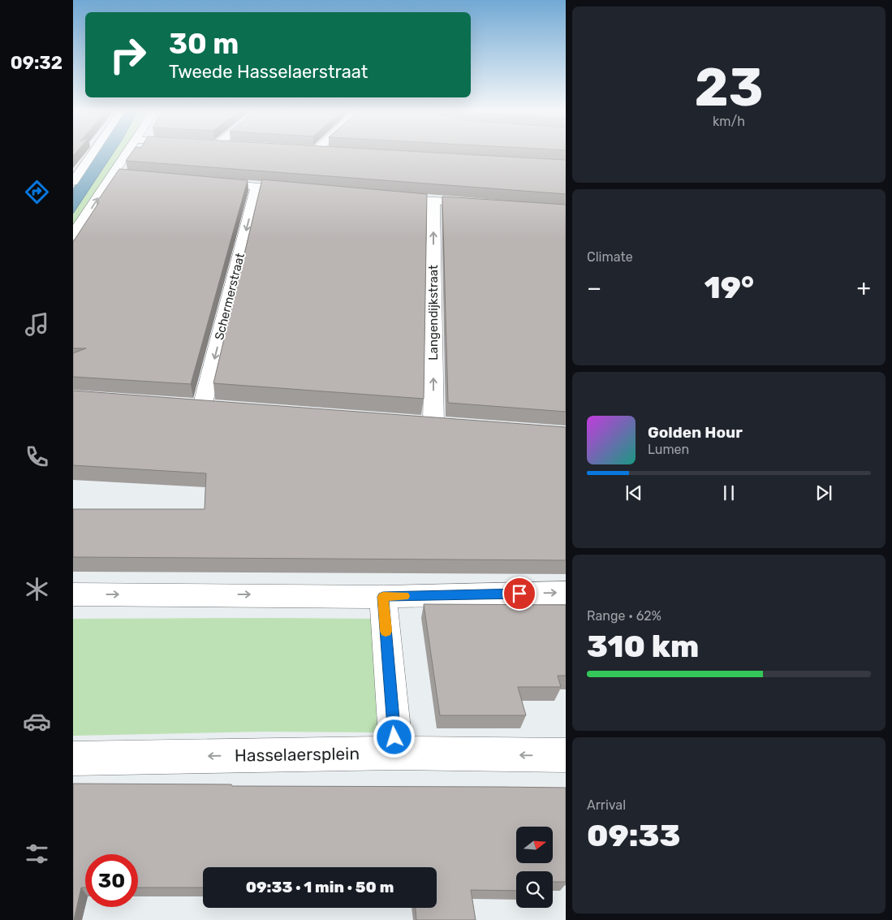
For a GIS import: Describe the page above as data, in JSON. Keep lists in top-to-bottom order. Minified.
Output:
{"streets":{"street":["Schermerstraat","Langendijkstraat","Hasselaersplein"]},"one_way":["Langendijkstraat"],"north":"right","page":{"tabs":"09:32","tile":[["23","km/h"],"Climate",["Range · 62%","310 km"],["Arrival","09:33"]],"turn":["30 m","Tweede Hasselaerstraat"],"heat":["−","19°","+"],"song":["Golden Hour","Lumen"],"limit":"30","trip":"09:33 · 1 min · 50 m"}}
